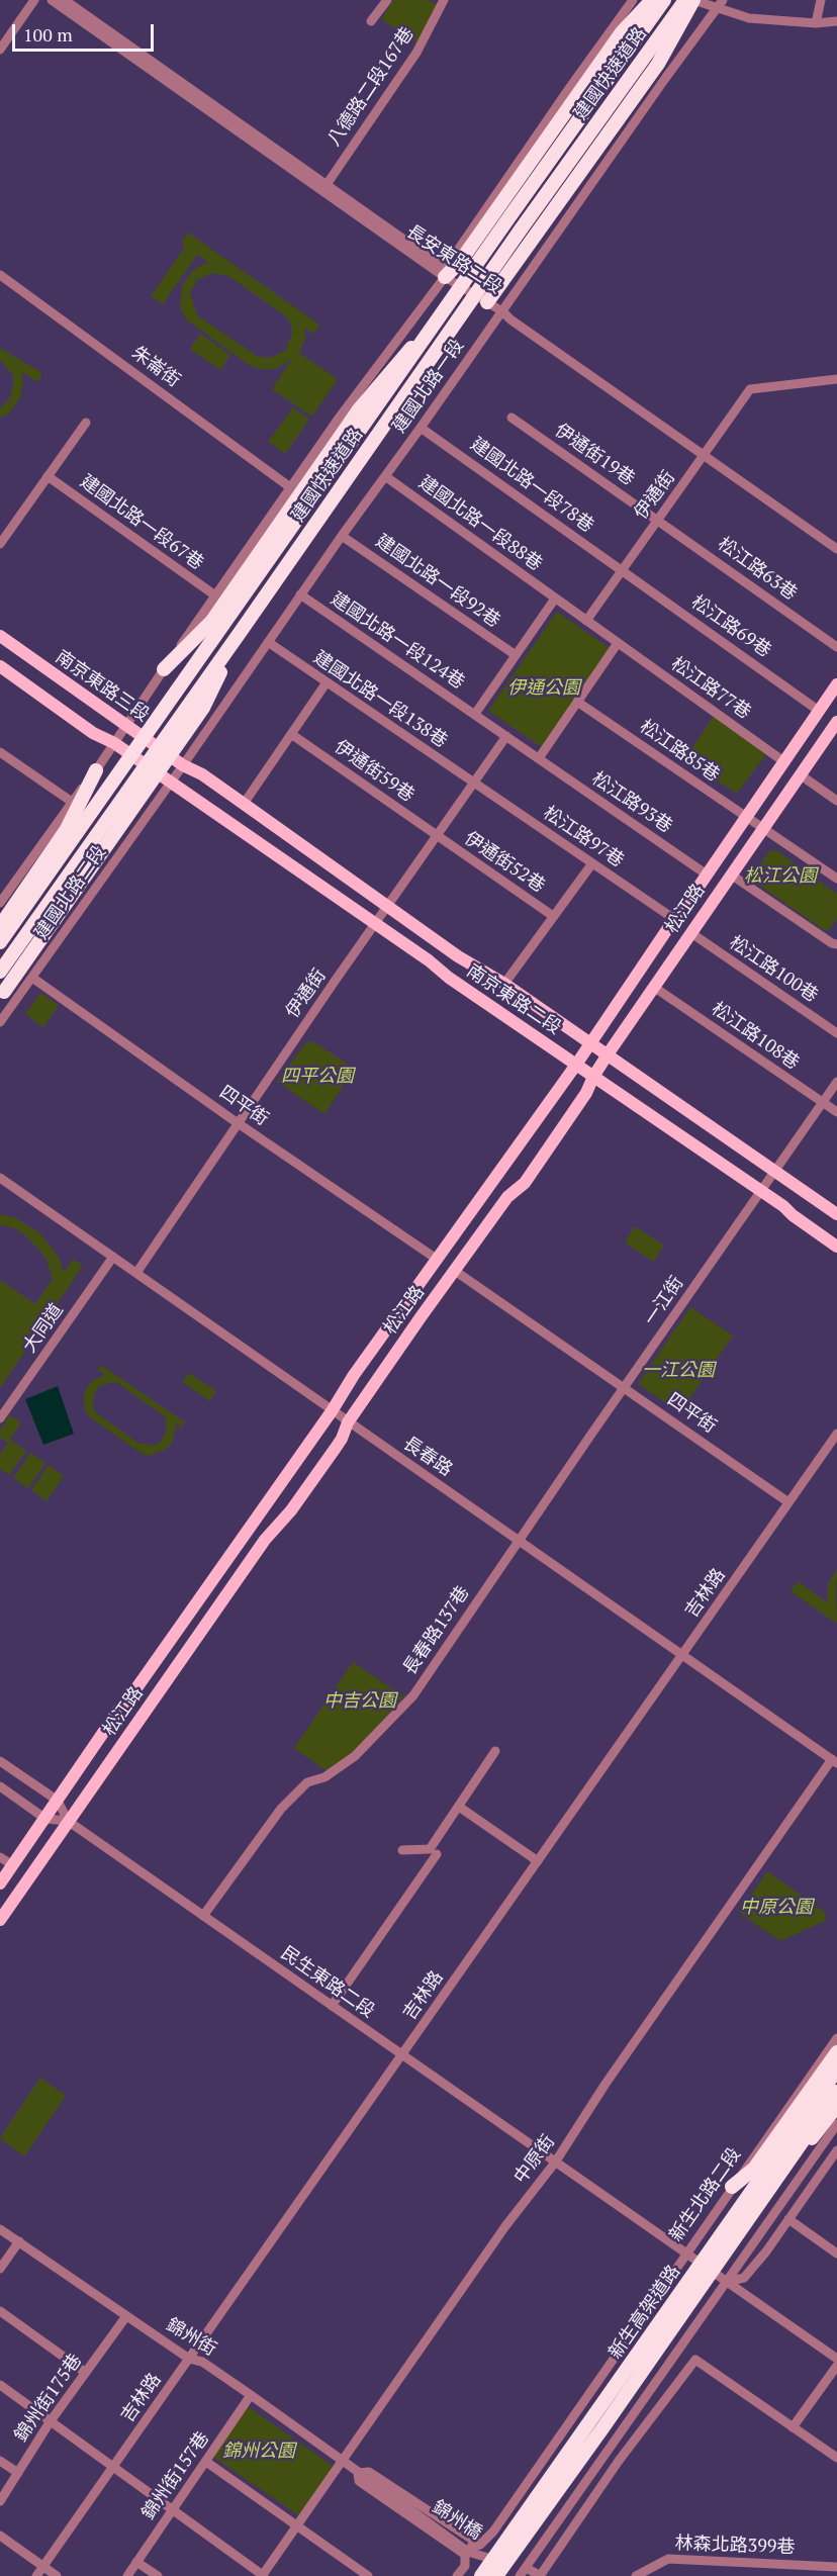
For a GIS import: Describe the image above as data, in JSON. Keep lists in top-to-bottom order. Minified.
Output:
{"streets":{"highway":["建國快速道路","新生高架道路"],"main road":["南京東路三段","松江路","南京東路二段"],"street":["八德路二段167巷","長安東路二段","朱崙街","建國北路一段","伊通街19巷","建國北路一段78巷","伊通街","建國北路一段67巷","建國北路一段88巷","松江路63巷","建國北路一段92巷","松江路69巷","建國北路一段124巷","松江路77巷","建國北路一段138巷","松江路85巷","伊通街59巷","松江路93巷","松江路97巷","伊通街52巷","建國北路二段","松江路100巷","松江路108巷","四平街","一江街","大同道","長春路","吉林路","長春路137巷","民生東路二段","中原街","新生北路二段","錦州街","錦州街175巷","錦州街157巷","錦州橋","林森北路399巷"]},"crossings":[["八德路二段167巷","長安東路二段"],["長安東路二段","建國北路一段"],["長安東路二段","伊通街"],["建國北路一段","建國北路一段78巷"],["建國北路一段","建國北路一段88巷"],["建國北路一段","建國北路一段92巷"],["建國北路一段","建國北路一段124巷"],["建國北路一段","南京東路三段"],["建國北路一段","建國北路一段138巷"],["建國北路一段","建國北路二段"],["建國北路一段","南京東路二段"],["伊通街19巷","伊通街"],["伊通街19巷","松江路63巷"],["建國北路一段78巷","伊通街"],["建國北路一段78巷","松江路69巷"],["伊通街","松江路63巷"],["伊通街","松江路69巷"],["伊通街","建國北路一段138巷"],["伊通街","伊通街59巷"],["伊通街","松江路97巷"],["伊通街","伊通街52巷"],["伊通街","南京東路二段"],["伊通街","四平街"],["伊通街","長春路"],["松江路69巷","松江路"],["南京東路三段","南京東路二段"],["松江路77巷","松江路"],["建國北路一段138巷","松江路97巷"],["松江路85巷","松江路"],["伊通街59巷","伊通街52巷"],["松江路93巷","松江路"],["松江路97巷","松江路"],["建國北路二段","南京東路二段"],["建國北路二段","四平街"],["松江路","松江路100巷"],["松江路","南京東路二段"],["松江路","松江路108巷"],["松江路","四平街"],["松江路","長春路"],["松江路","民生東路二段"],["南京東路二段","一江街"],["松江路108巷","一江街"],["四平街","一江街"],["四平街","吉林路"],["一江街","長春路"],["一江街","長春路137巷"],["大同道","長春路"],["長春路","吉林路"],["長春路","長春路137巷"],["長春路","中原街"],["吉林路","民生東路二段"],["吉林路","錦州街"],["長春路137巷","民生東路二段"],["民生東路二段","中原街"],["民生東路二段","新生北路二段"],["中原街","錦州街"],["錦州街","錦州街175巷"],["錦州街","錦州街157巷"],["錦州街","錦州橋"]],"parks":["伊通公園","松江公園","四平公園","一江公園","中吉公園","中原公園","錦州公園"],"scale_bar":"100 m"}
